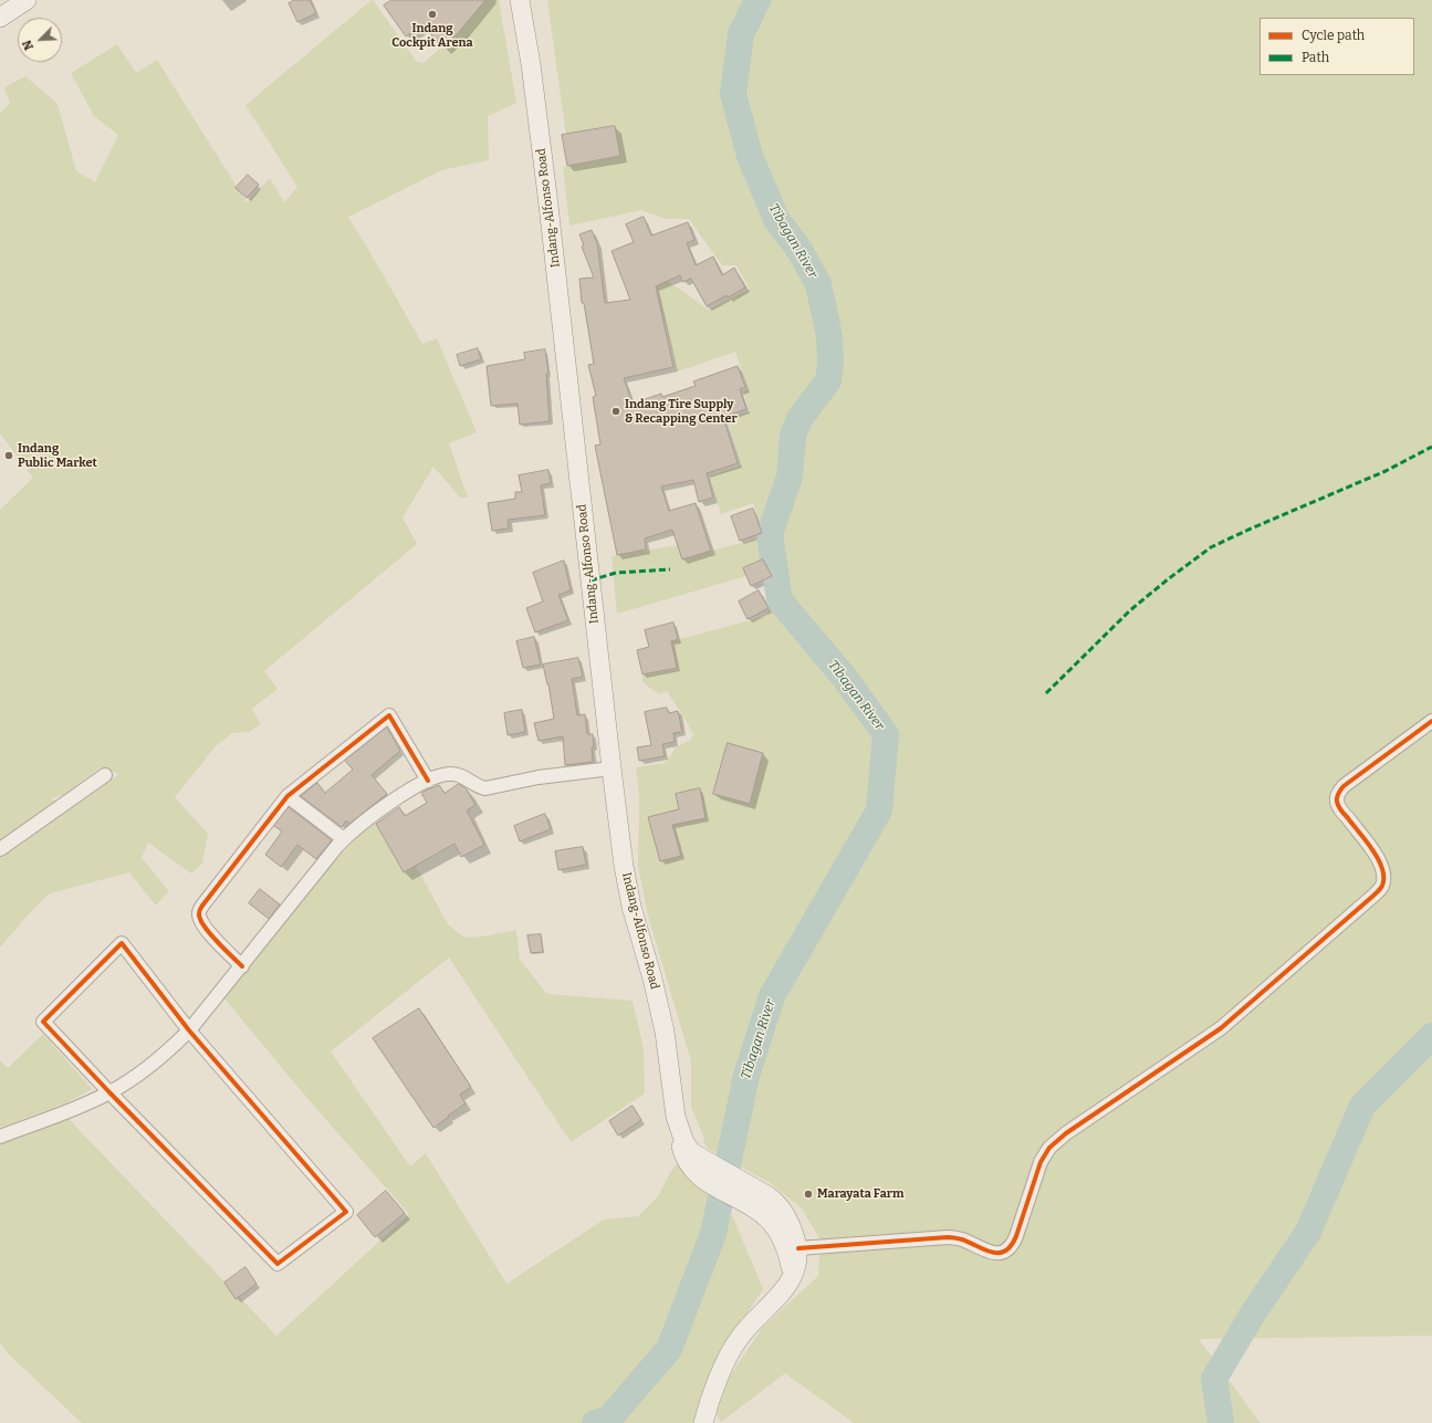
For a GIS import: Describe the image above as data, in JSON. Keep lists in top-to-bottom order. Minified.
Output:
{"streets":{"main road":["Indang-Alfonso Road"]},"water":["Tibagan River"],"places":["Indang Cockpit Arena","Indang Tire Supply & Recapping Center","Indang Public Market","Marayata Farm"],"legend":["Cycle path","Path"],"north":"bottom left"}
